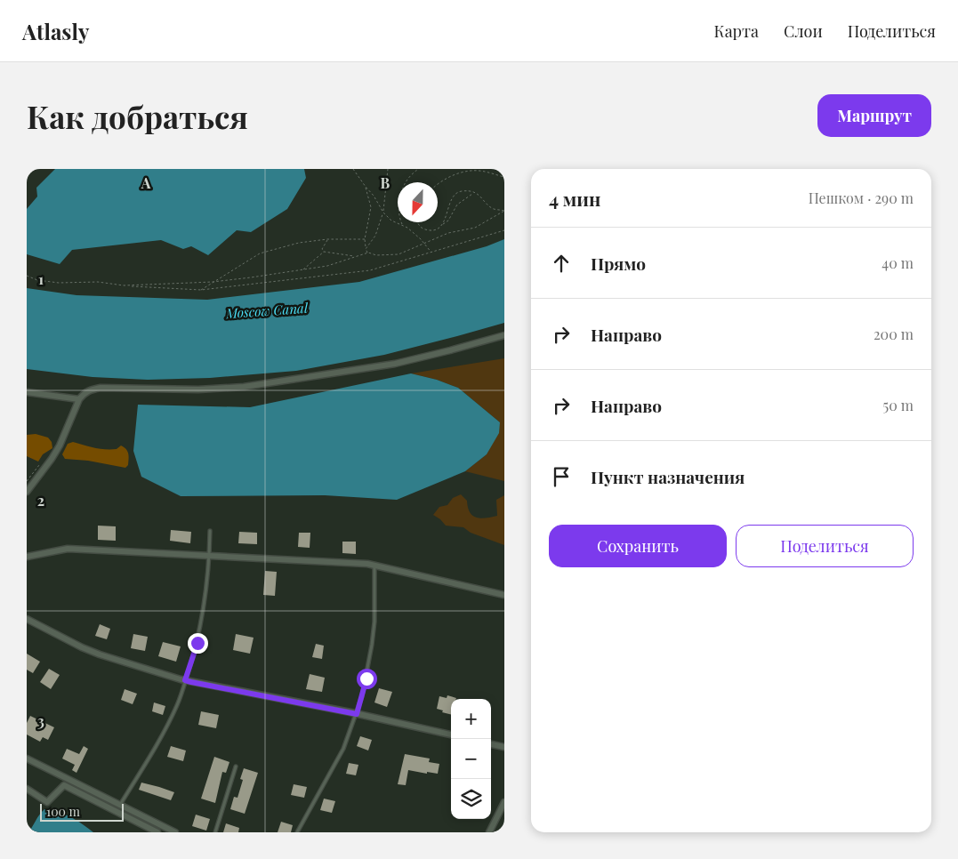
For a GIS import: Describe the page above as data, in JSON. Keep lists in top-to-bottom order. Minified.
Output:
{"water":["Moscow Canal"],"scale_bar":"100 m","north":"bottom","page":{"header":"Atlasly","nav":["Карта","Слои","Поделиться"],"buttons":["Маршрут",["Сохранить","Поделиться"]],"title":"Как добраться","heading":["4 мин","Пешком · 290 m"],"list":[["Прямо","40 m"],["Направо","200 m"],["Направо","50 m"],"Пункт назначения"],"map_buttons":["+","−"],"scale":"100 m"},"grid":{"columns":["A","B"],"rows":["1","2","3"]}}
